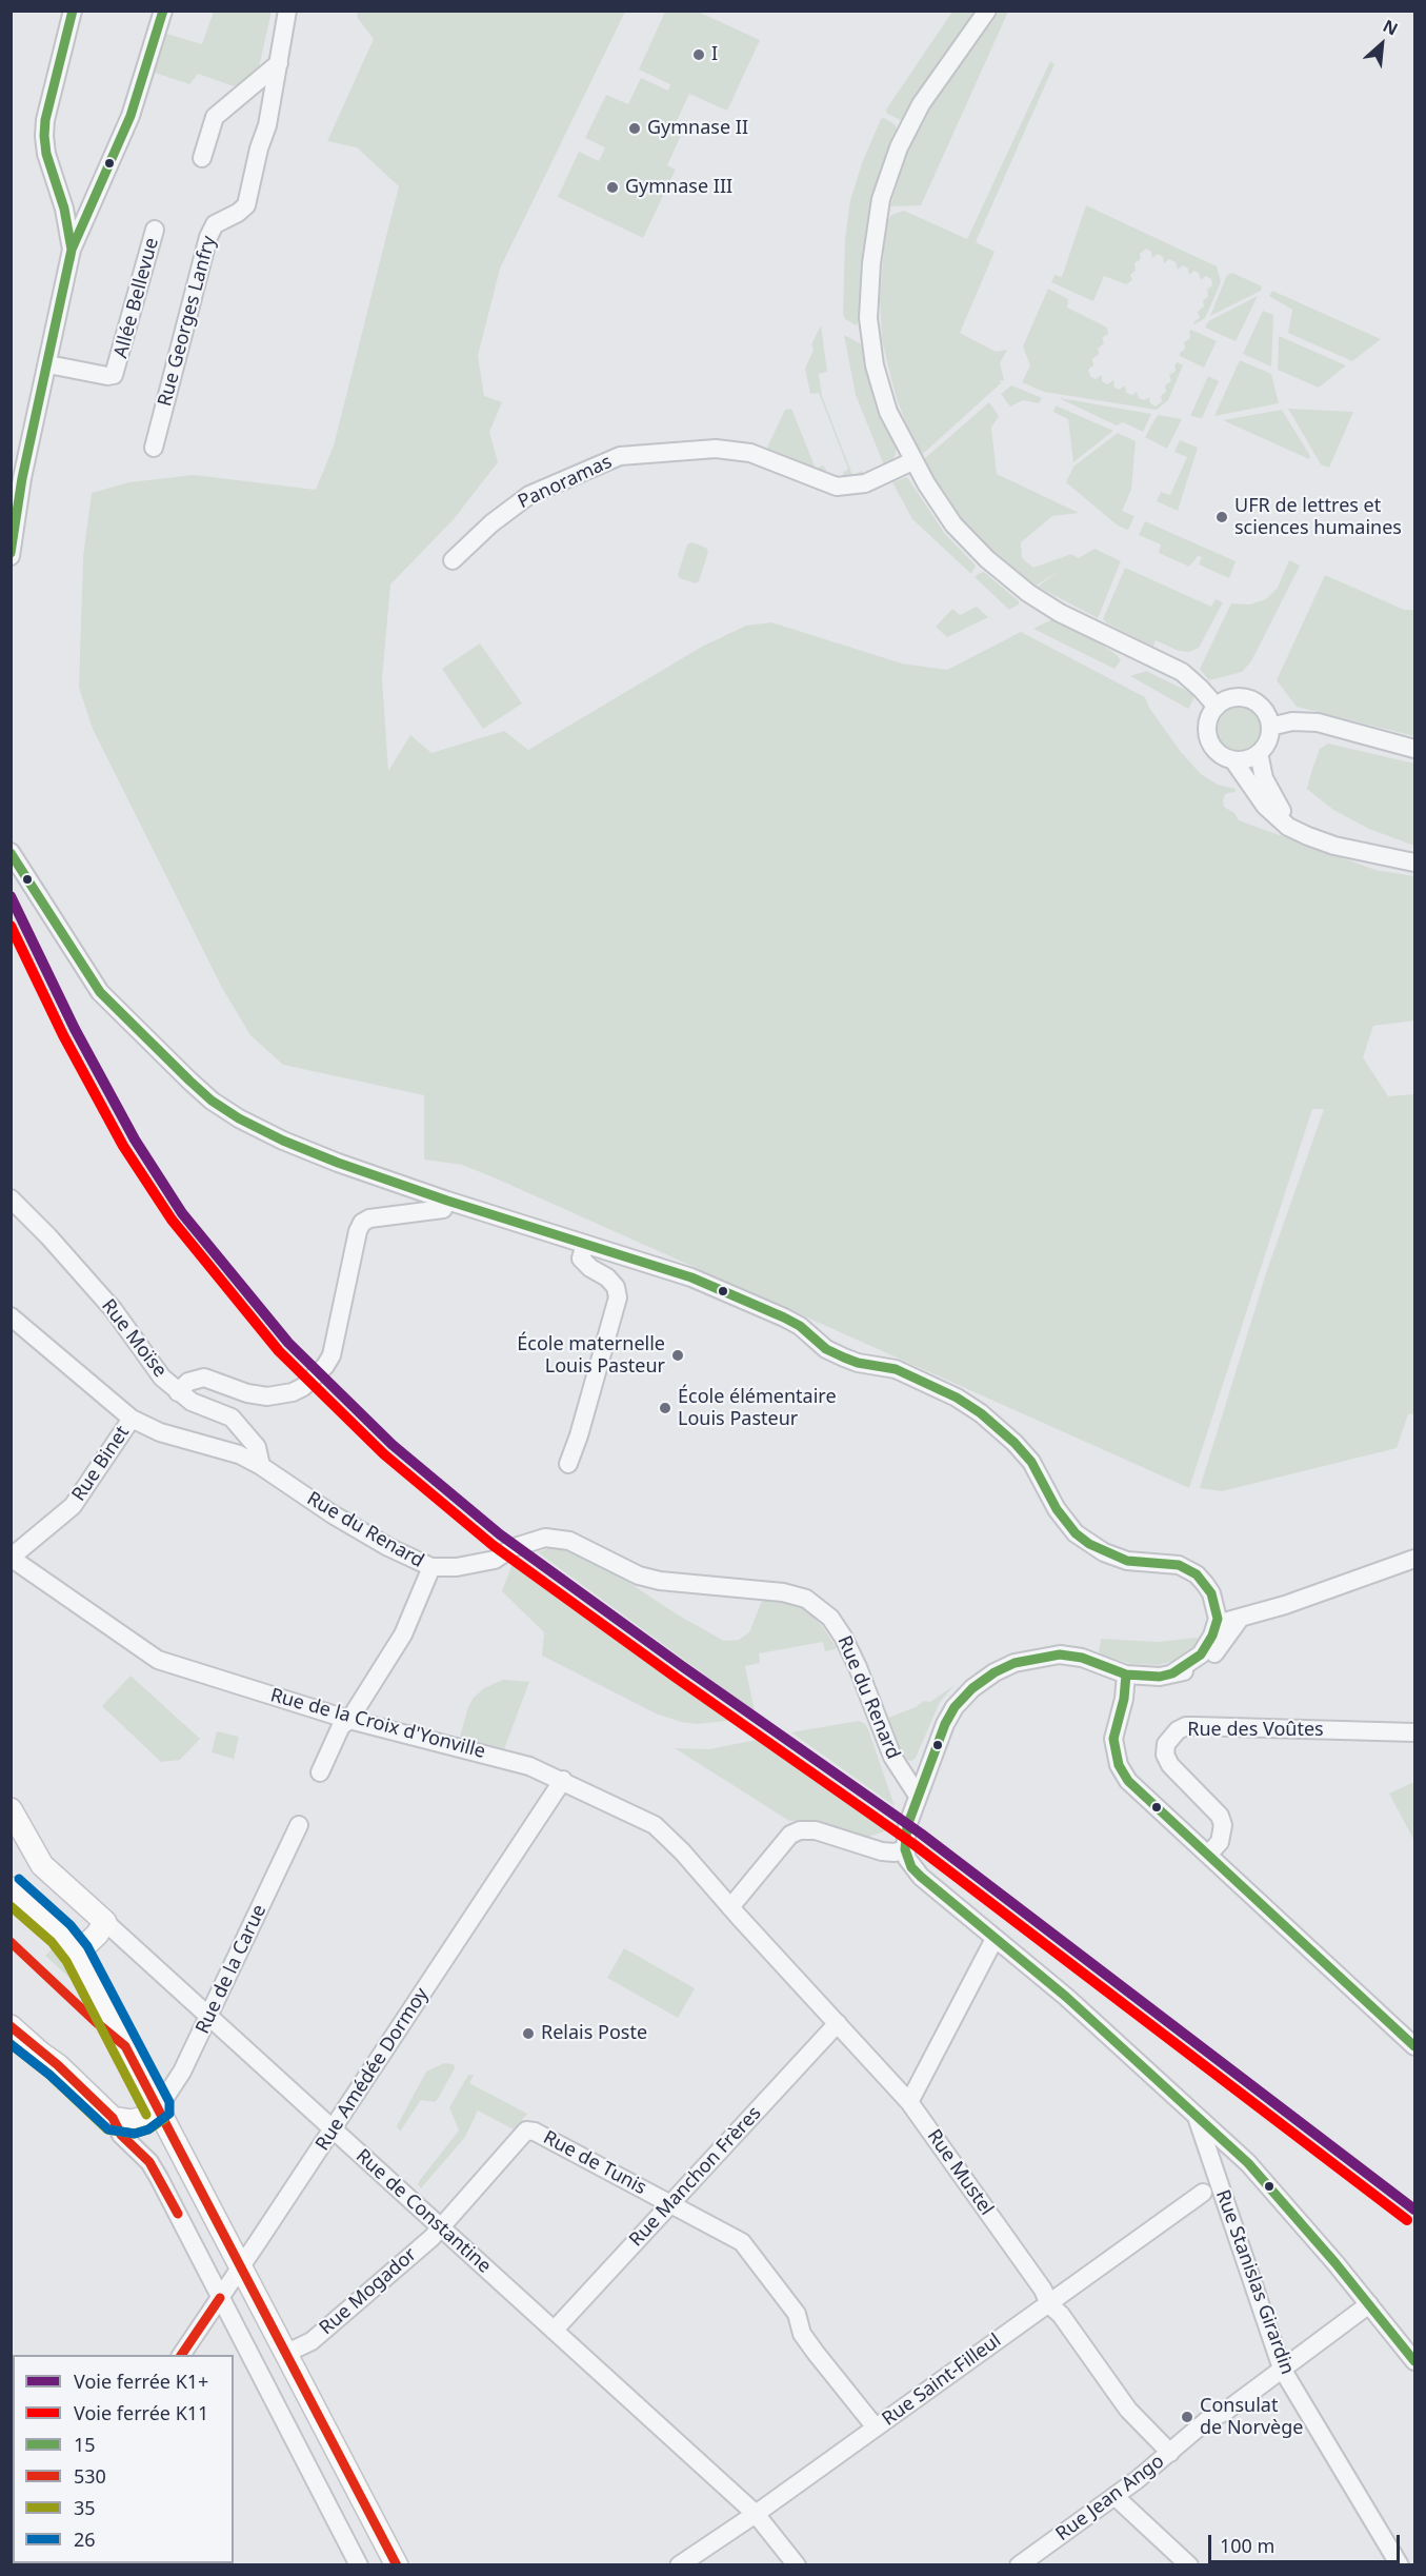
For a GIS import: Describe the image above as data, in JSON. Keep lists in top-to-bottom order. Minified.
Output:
{"streets":{"main road":["Rue de Constantine"],"street":["Allée Bellevue","Rue Georges Lanfry","Panoramas","Rue Moïse","Rue Binet","Rue du Renard","Rue de la Croix d'Yonville","Rue des Voûtes","Rue de la Carue","Rue Amédée Dormoy","Rue de Tunis","Rue Mustel","Rue Manchon Frères","Rue Stanislas Girardin","Rue Mogador","Rue Saint-Filleul","Rue Jean Ango"]},"crossings":[["Rue Moïse","Rue du Renard"],["Rue Binet","Rue du Renard"],["Rue Binet","Rue de la Croix d'Yonville"],["Rue de la Croix d'Yonville","Rue Amédée Dormoy"],["Rue de la Croix d'Yonville","Rue Mustel"],["Rue de la Carue","Rue de Constantine"],["Rue Amédée Dormoy","Rue de Constantine"],["Rue de Tunis","Rue Manchon Frères"],["Rue de Tunis","Rue Mogador"],["Rue de Tunis","Rue Saint-Filleul"],["Rue Mustel","Rue Manchon Frères"],["Rue Mustel","Rue Saint-Filleul"],["Rue Mustel","Rue Jean Ango"],["Rue Manchon Frères","Rue de Constantine"],["Rue de Constantine","Rue Mogador"],["Rue de Constantine","Rue Saint-Filleul"],["Rue Stanislas Girardin","Rue Jean Ango"]],"places":["I","Gymnase II","Gymnase III","UFR de lettres et sciences humaines","École maternelle Louis Pasteur","École élémentaire Louis Pasteur","Relais Poste","Consulat de Norvège"],"lines":["transit line 15","rail line K1+","rail line K11","transit line 26","transit line 35","transit line 530"],"legend":["Voie ferrée K1+","Voie ferrée K11","15","530","35","26"],"scale_bar":"100 m","north":"top right"}
